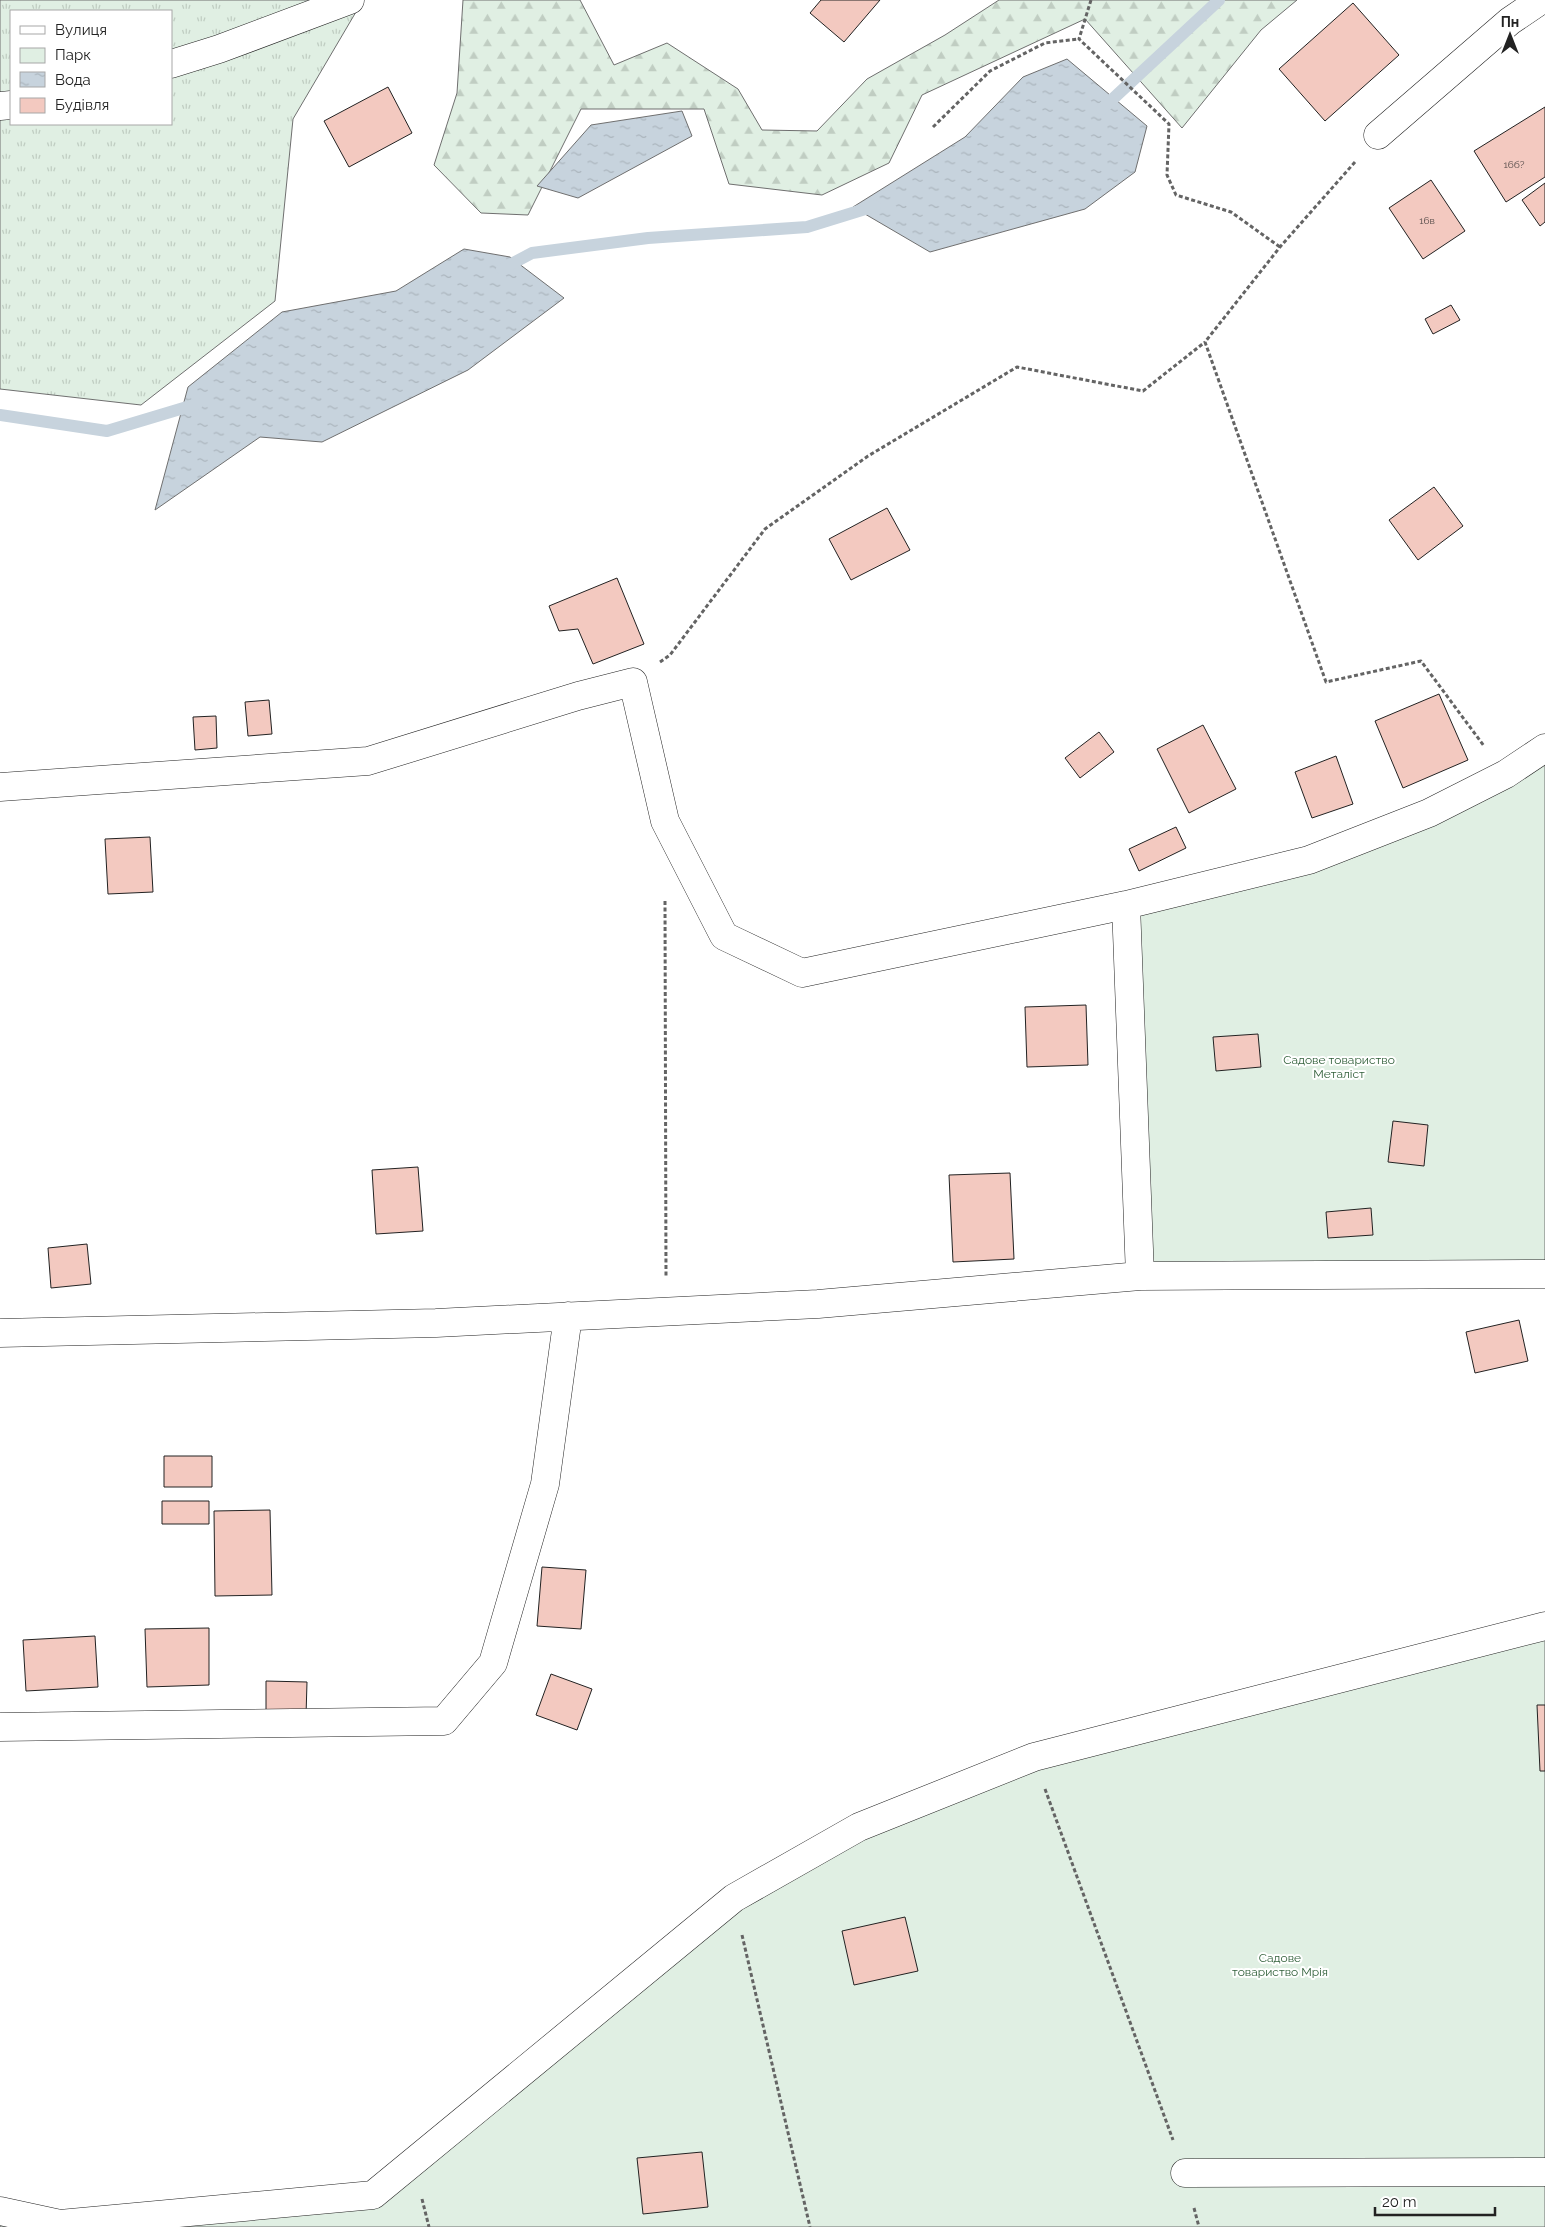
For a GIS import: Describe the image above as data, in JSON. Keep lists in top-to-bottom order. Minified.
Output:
{"parks":["Садове товариство Металіст","Садове товариство Мрія"],"house_numbers":["16б?","16в"],"legend":["Вулиця","Парк","Вода","Будівля"],"scale_bar":"20 m","north":"top"}
